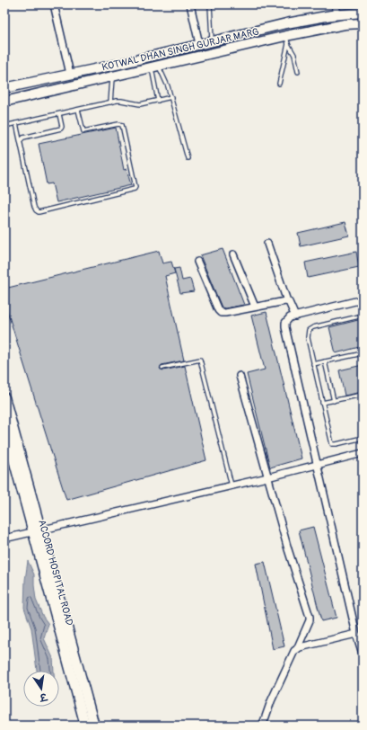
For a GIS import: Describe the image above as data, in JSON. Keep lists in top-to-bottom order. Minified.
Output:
{"streets":{"street":["KOTWAL DHAN SINGH GURJAR MARG","ACCORD HOSPITAL ROAD"]},"north":"bottom"}
